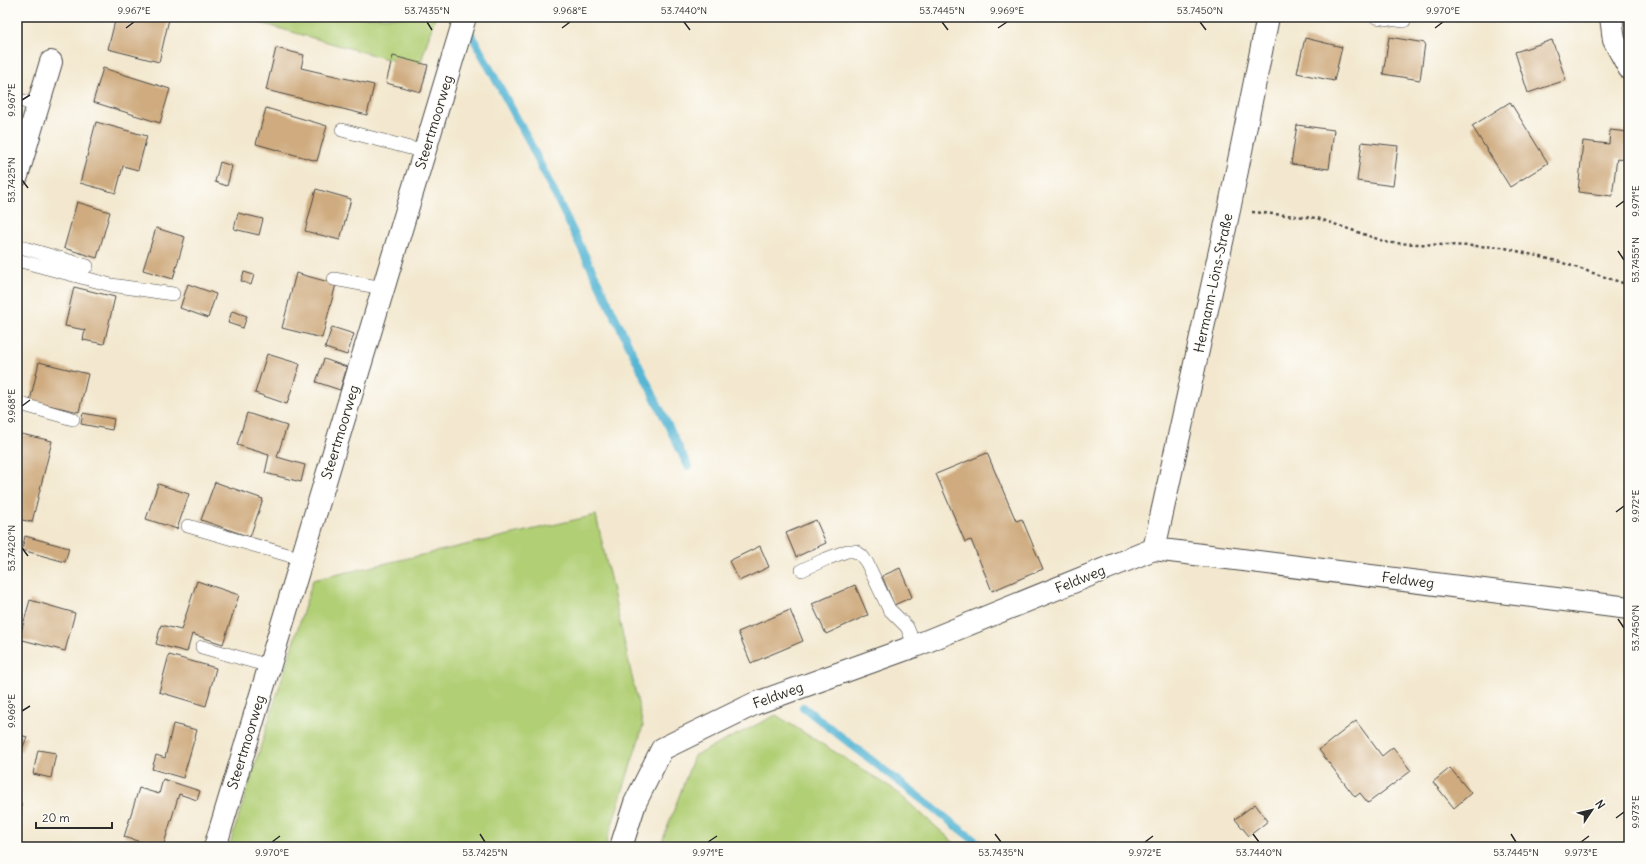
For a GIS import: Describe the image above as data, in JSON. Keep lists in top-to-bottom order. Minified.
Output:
{"streets":{"street":["Steertmoorweg","Hermann-Löns-Straße","Feldweg"]},"crossings":[["Hermann-Löns-Straße","Feldweg"]],"scale_bar":"20 m","north":"top right","coordinates":["9.967°E","53.7435°N","9.968°E","53.7440°N","53.7445°N","9.969°E","53.7450°N","9.970°E","53.7425°N","9.971°E","53.7455°N","9.972°E","53.7420°N","9.973°E"]}
